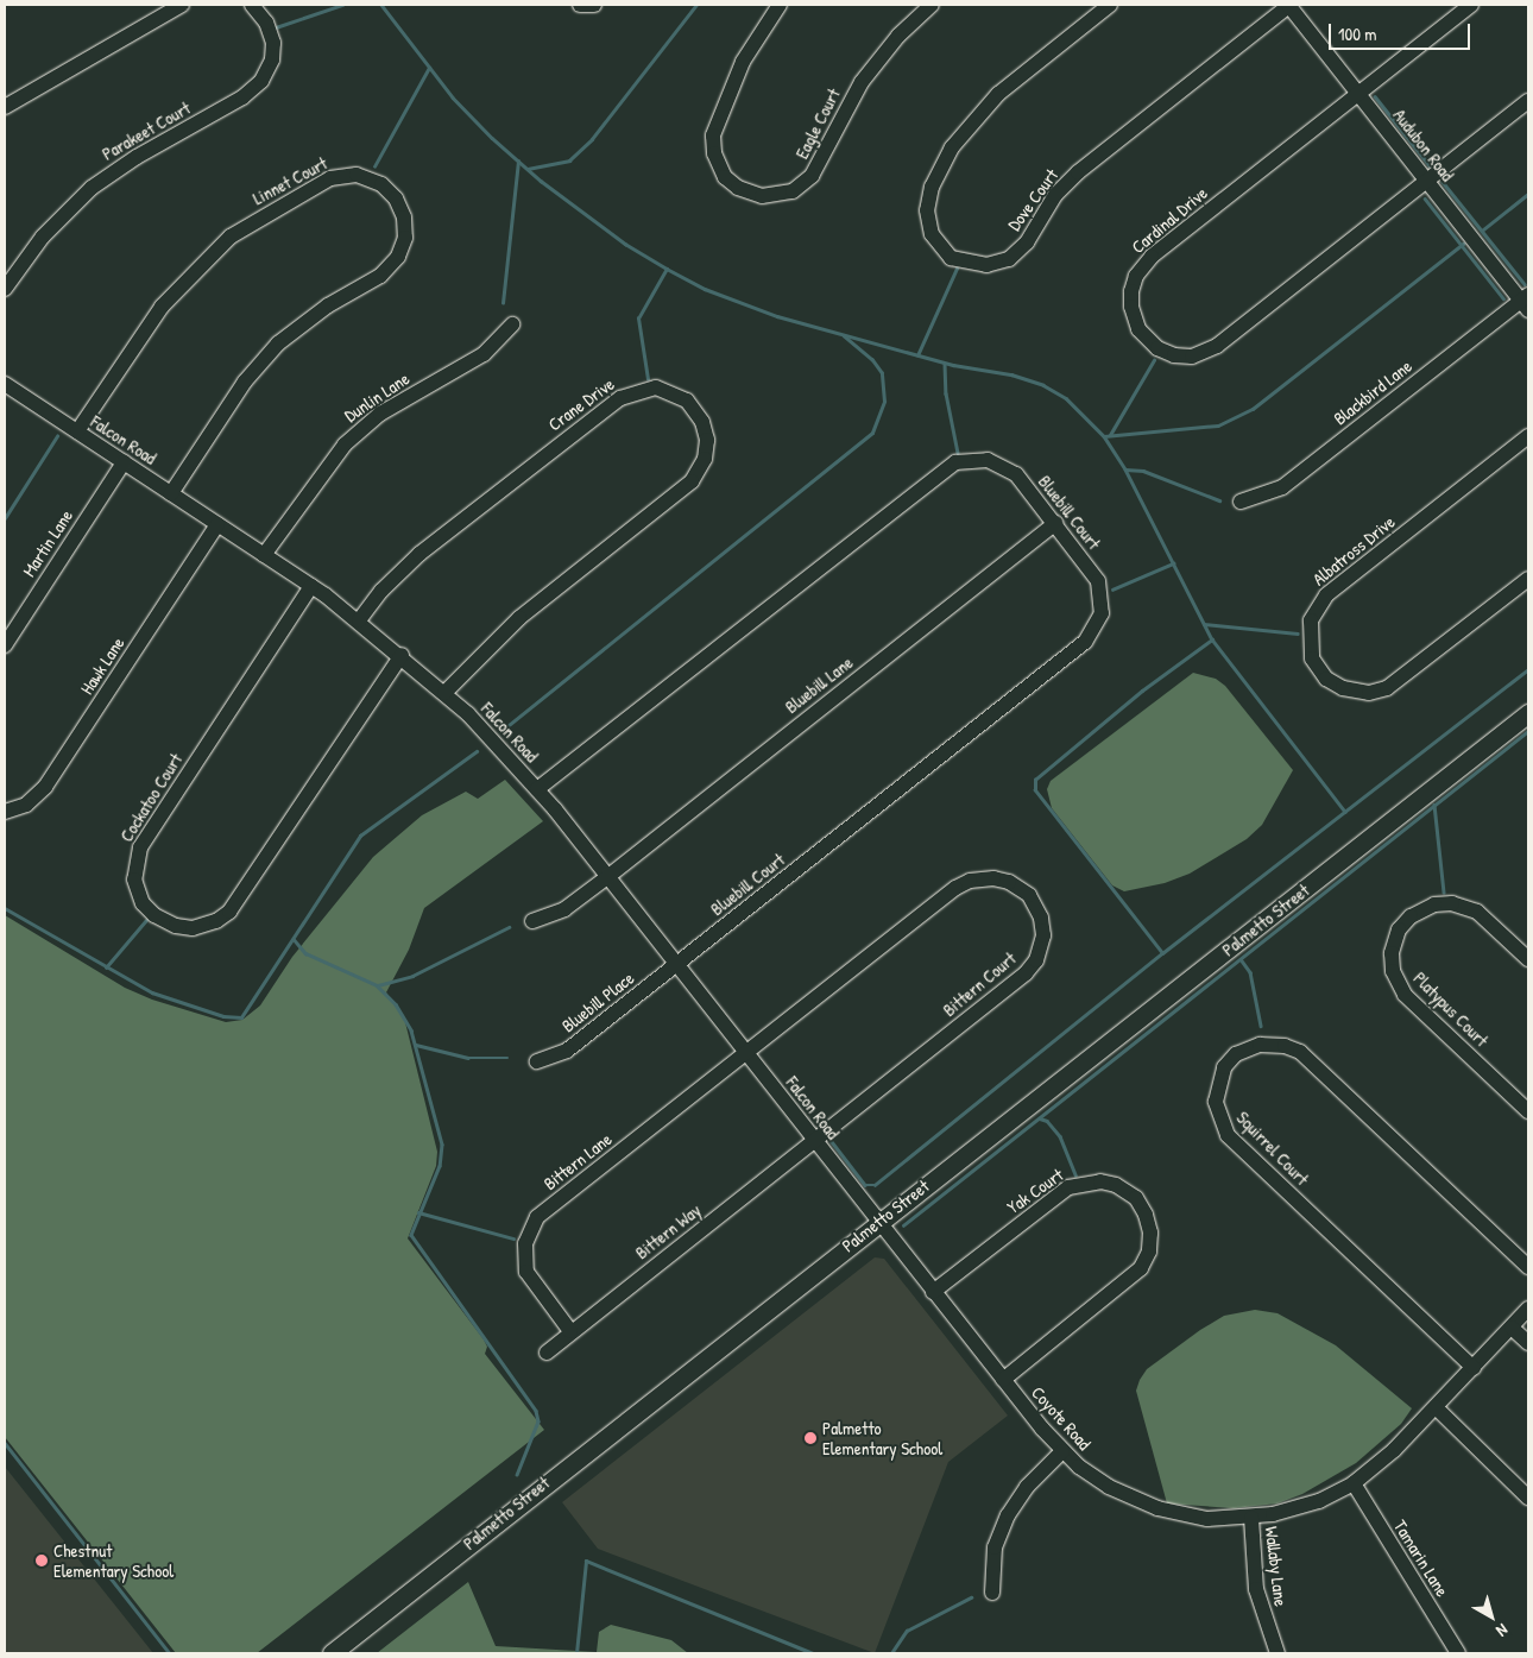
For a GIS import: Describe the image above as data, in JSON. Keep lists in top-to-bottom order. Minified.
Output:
{"streets":{"main road":["Palmetto Street"],"street":["Eagle Court","Parakeet Court","Audubon Road","Linnet Court","Dove Court","Cardinal Drive","Blackbird Lane","Dunlin Lane","Crane Drive","Falcon Road","Bluebill Court","Martin Lane","Albatross Drive","Hawk Lane","Bluebill Lane","Cockatoo Court","Bittern Court","Bluebill Place","Platypus Court","Squirrel Court","Bittern Lane","Yak Court","Bittern Way","Coyote Road","Tamarin Lane","Wallaby Lane"]},"crossings":[["Audubon Road","Dove Court"],["Audubon Road","Cardinal Drive"],["Audubon Road","Blackbird Lane"],["Linnet Court","Falcon Road"],["Dunlin Lane","Falcon Road"],["Crane Drive","Falcon Road"],["Falcon Road","Bluebill Court"],["Falcon Road","Martin Lane"],["Falcon Road","Hawk Lane"],["Falcon Road","Bluebill Lane"],["Falcon Road","Cockatoo Court"],["Falcon Road","Palmetto Street"],["Falcon Road","Bittern Court"],["Falcon Road","Bluebill Place"],["Falcon Road","Bittern Lane"],["Falcon Road","Bittern Way"],["Falcon Road","Coyote Road"],["Bluebill Court","Bluebill Lane"],["Bluebill Court","Bluebill Place"],["Palmetto Street","Coyote Road"],["Bittern Court","Bittern Lane"],["Bittern Court","Bittern Way"],["Squirrel Court","Coyote Road"],["Bittern Lane","Bittern Way"],["Yak Court","Coyote Road"],["Coyote Road","Tamarin Lane"],["Coyote Road","Wallaby Lane"]],"places":["Palmetto Elementary School","Chestnut Elementary School"],"scale_bar":"100 m","north":"bottom right"}
